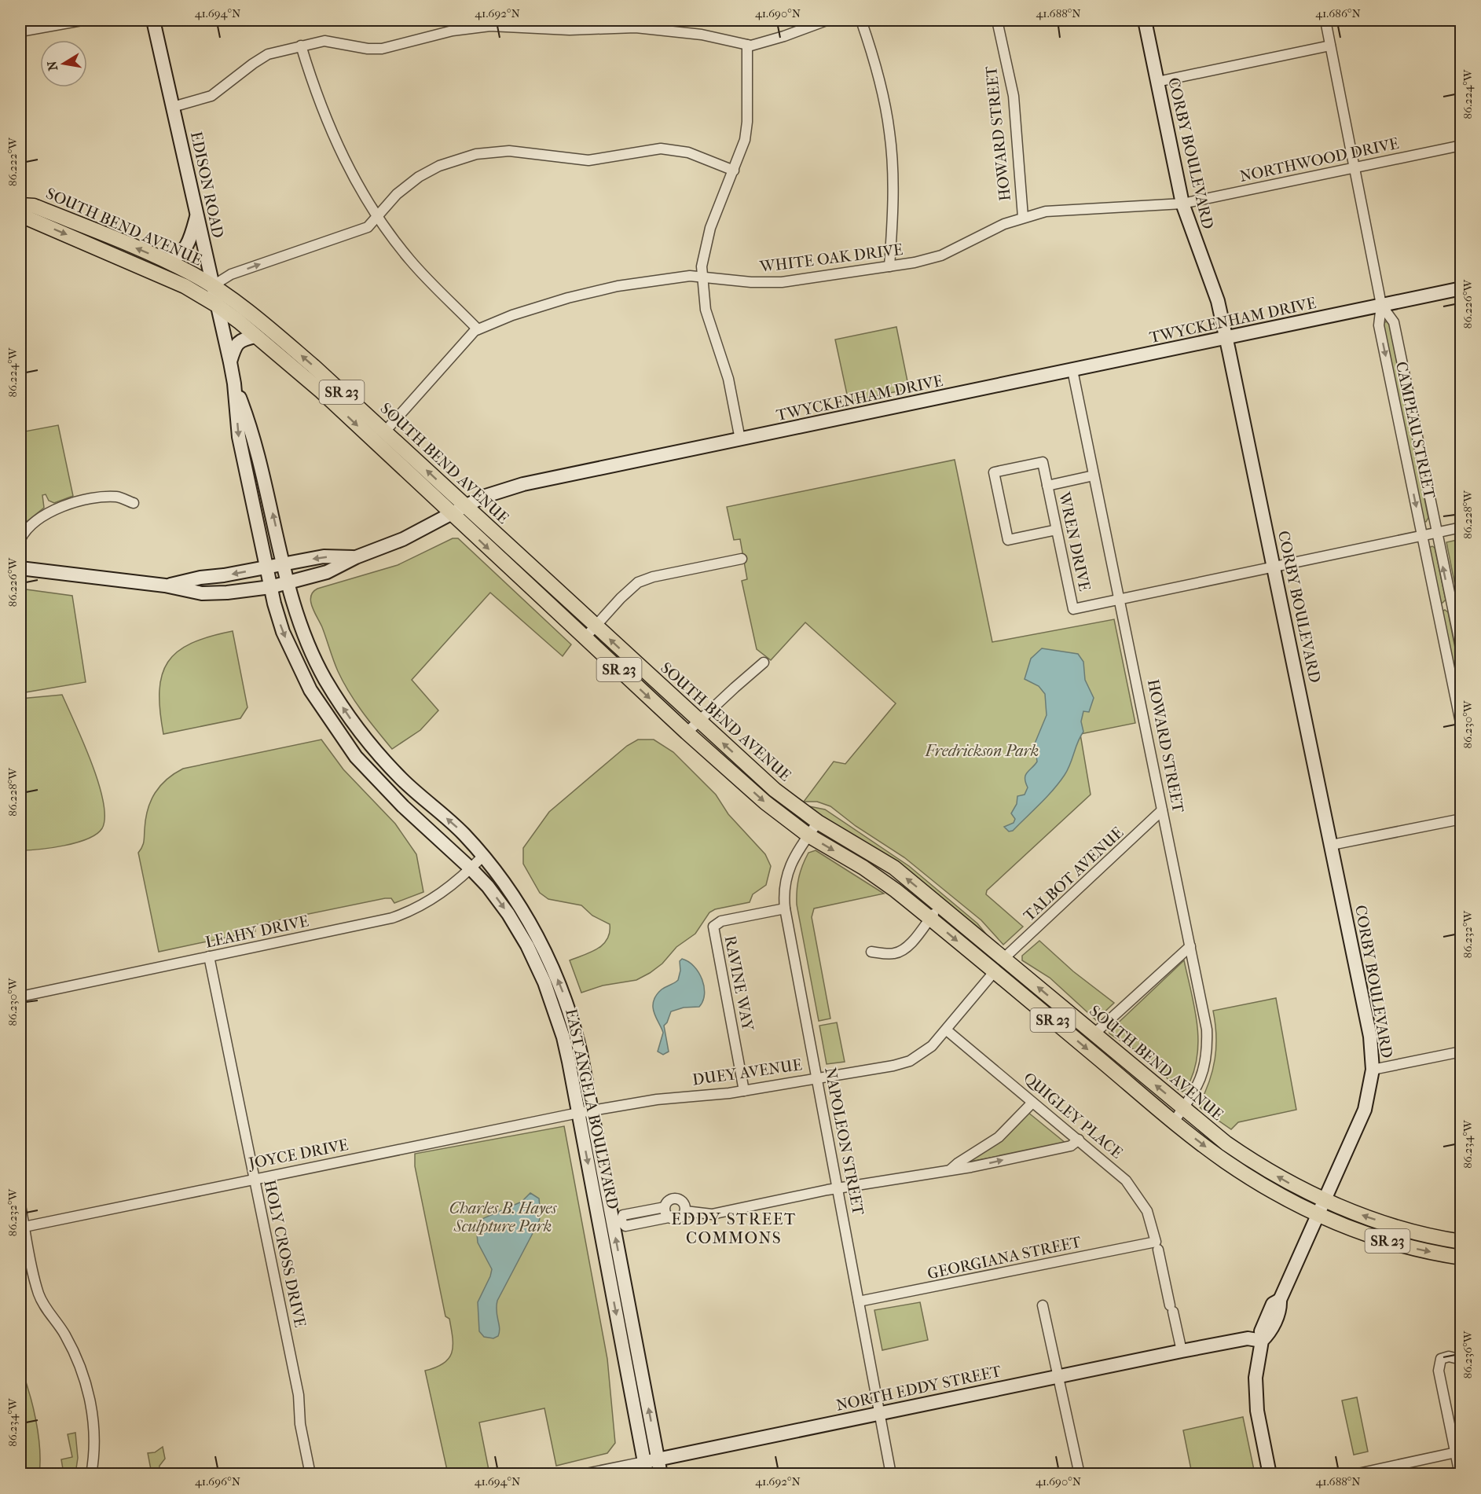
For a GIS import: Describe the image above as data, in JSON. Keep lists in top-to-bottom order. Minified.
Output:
{"streets":{"main road":["SOUTH BEND AVENUE","SR 23"],"street":["HOWARD STREET","CORBY BOULEVARD","NORTHWOOD DRIVE","EDISON ROAD","WHITE OAK DRIVE","TWYCKENHAM DRIVE","CAMPEAU STREET","WREN DRIVE","TALBOT AVENUE","LEAHY DRIVE","RAVINE WAY","DUEY AVENUE","EAST ANGELA BOULEVARD","QUIGLEY PLACE","NAPOLEON STREET","JOYCE DRIVE","HOLY CROSS DRIVE","GEORGIANA STREET","NORTH EDDY STREET"]},"crossings":[["HOWARD STREET","SOUTH BEND AVENUE"],["HOWARD STREET","WHITE OAK DRIVE"],["HOWARD STREET","TWYCKENHAM DRIVE"],["HOWARD STREET","WREN DRIVE"],["HOWARD STREET","TALBOT AVENUE"],["CORBY BOULEVARD","NORTHWOOD DRIVE"],["CORBY BOULEVARD","SOUTH BEND AVENUE"],["CORBY BOULEVARD","WHITE OAK DRIVE"],["CORBY BOULEVARD","TWYCKENHAM DRIVE"],["CORBY BOULEVARD","SR 23"],["NORTHWOOD DRIVE","WHITE OAK DRIVE"],["NORTHWOOD DRIVE","CAMPEAU STREET"],["EDISON ROAD","SOUTH BEND AVENUE"],["EDISON ROAD","TWYCKENHAM DRIVE"],["EDISON ROAD","EAST ANGELA BOULEVARD"],["SOUTH BEND AVENUE","WHITE OAK DRIVE"],["SOUTH BEND AVENUE","TWYCKENHAM DRIVE"],["SOUTH BEND AVENUE","SR 23"],["SOUTH BEND AVENUE","TALBOT AVENUE"],["SOUTH BEND AVENUE","DUEY AVENUE"],["SOUTH BEND AVENUE","NAPOLEON STREET"],["TWYCKENHAM DRIVE","CAMPEAU STREET"],["TWYCKENHAM DRIVE","EAST ANGELA BOULEVARD"],["LEAHY DRIVE","EAST ANGELA BOULEVARD"],["LEAHY DRIVE","HOLY CROSS DRIVE"],["RAVINE WAY","DUEY AVENUE"],["RAVINE WAY","NAPOLEON STREET"],["DUEY AVENUE","EAST ANGELA BOULEVARD"],["DUEY AVENUE","QUIGLEY PLACE"],["DUEY AVENUE","NAPOLEON STREET"],["DUEY AVENUE","JOYCE DRIVE"],["EAST ANGELA BOULEVARD","JOYCE DRIVE"],["EAST ANGELA BOULEVARD","NORTH EDDY STREET"],["QUIGLEY PLACE","GEORGIANA STREET"],["QUIGLEY PLACE","NORTH EDDY STREET"],["NAPOLEON STREET","GEORGIANA STREET"],["NAPOLEON STREET","NORTH EDDY STREET"],["JOYCE DRIVE","HOLY CROSS DRIVE"]],"districts":["EDDY STREET COMMONS"],"parks":["Fredrickson Park","Charles B. Hayes Sculpture Park"],"north":"left","coordinates":["41.694°N","41.692°N","41.690°N","41.688°N","41.686°N","86.224°W","86.222°W","86.226°W","86.228°W","86.230°W","86.232°W","86.234°W","86.236°W","41.696°N"]}
